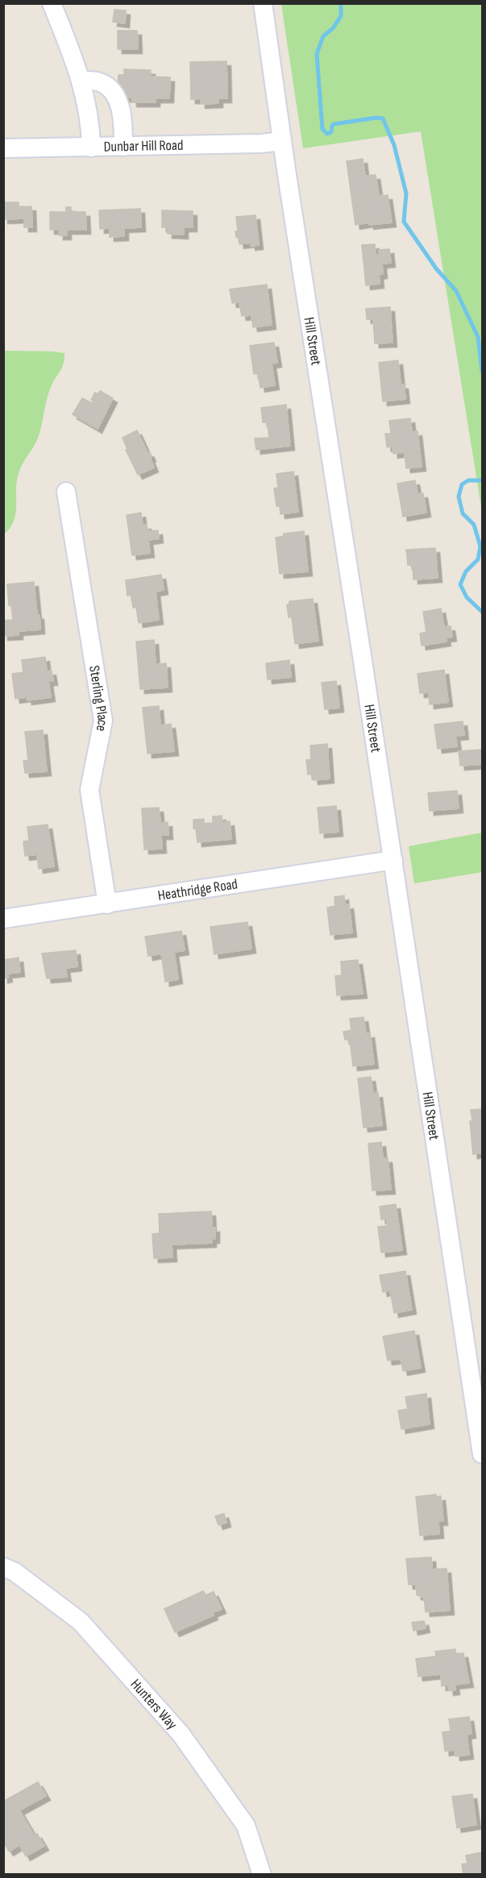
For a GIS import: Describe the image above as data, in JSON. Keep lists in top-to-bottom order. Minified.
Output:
{"streets":{"street":["Dunbar Hill Road","Hill Street","Sterling Place","Heathridge Road","Hunters Way"]},"crossings":[["Dunbar Hill Road","Hill Street"],["Hill Street","Heathridge Road"],["Sterling Place","Heathridge Road"]]}
